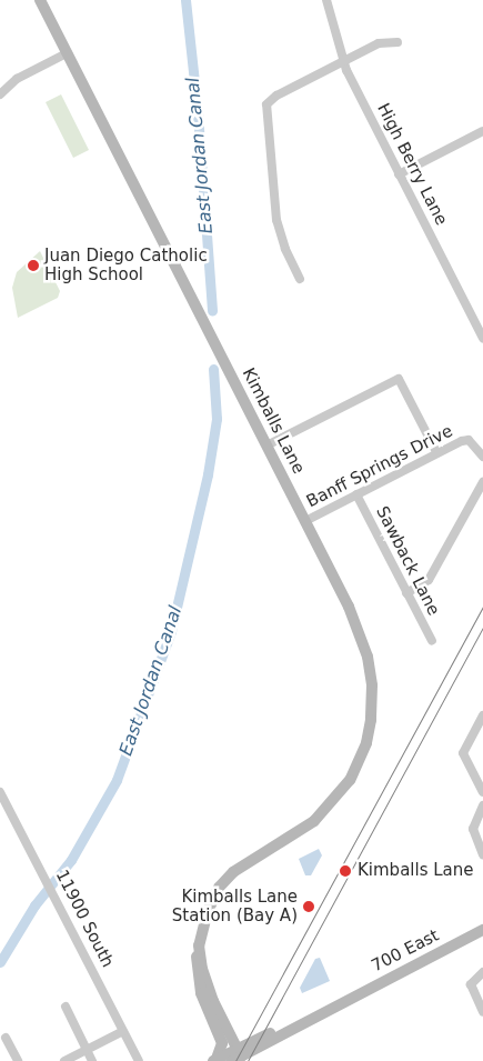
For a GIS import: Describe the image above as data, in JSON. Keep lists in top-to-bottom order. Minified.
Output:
{"streets":{"street":["High Berry Lane","Kimballs Lane","Banff Springs Drive","Sawback Lane","11900 South","700 East"]},"crossings":[["Kimballs Lane","Banff Springs Drive"],["Kimballs Lane","700 East"],["Banff Springs Drive","Sawback Lane"]],"water":["East Jordan Canal"],"places":["Juan Diego Catholic High School","Kimballs Lane","Kimballs Lane Station (Bay A)"]}
